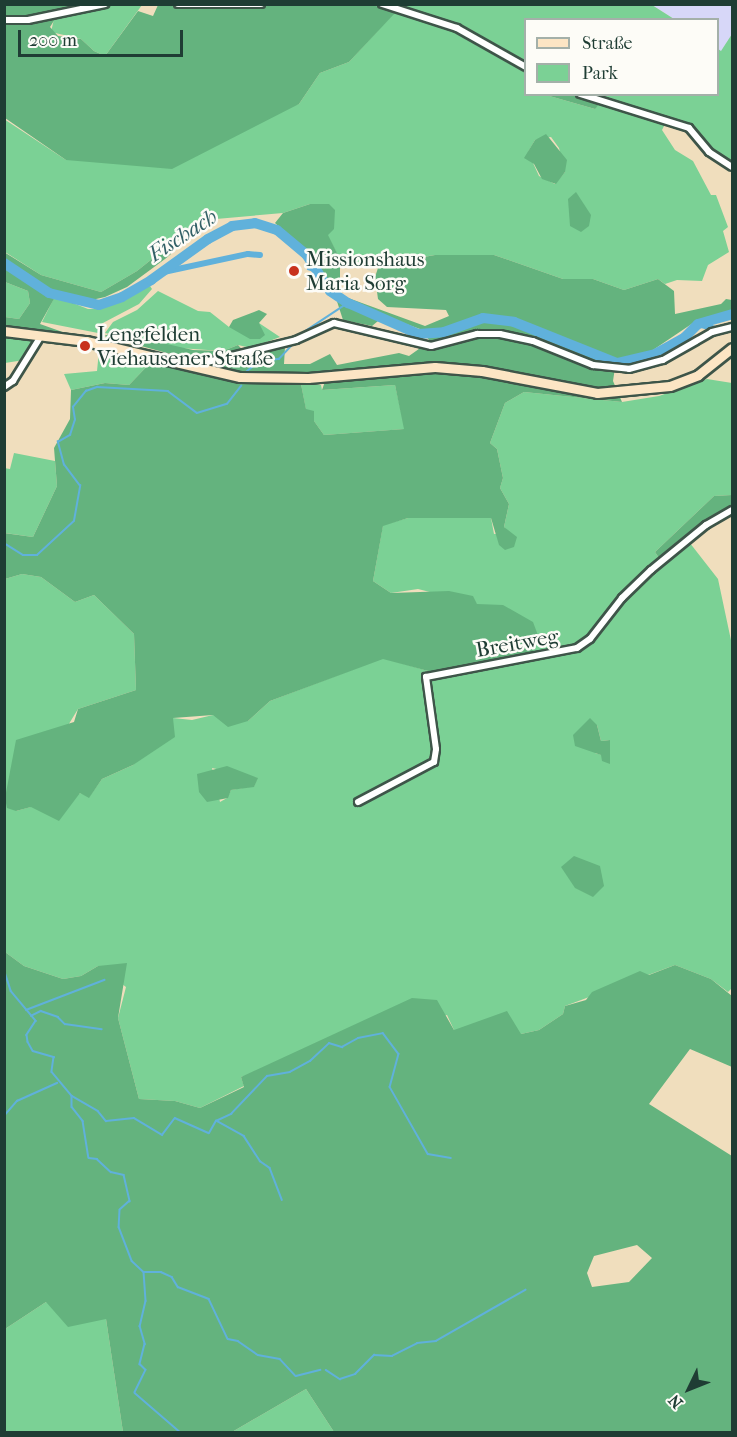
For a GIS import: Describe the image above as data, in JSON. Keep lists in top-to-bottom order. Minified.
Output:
{"streets":{"street":["Breitweg"]},"water":["Fischach"],"places":["Missionshaus Maria Sorg","Lengfelden Viehausener Straße"],"legend":["Straße","Park"],"scale_bar":"200 m","north":"bottom left"}
